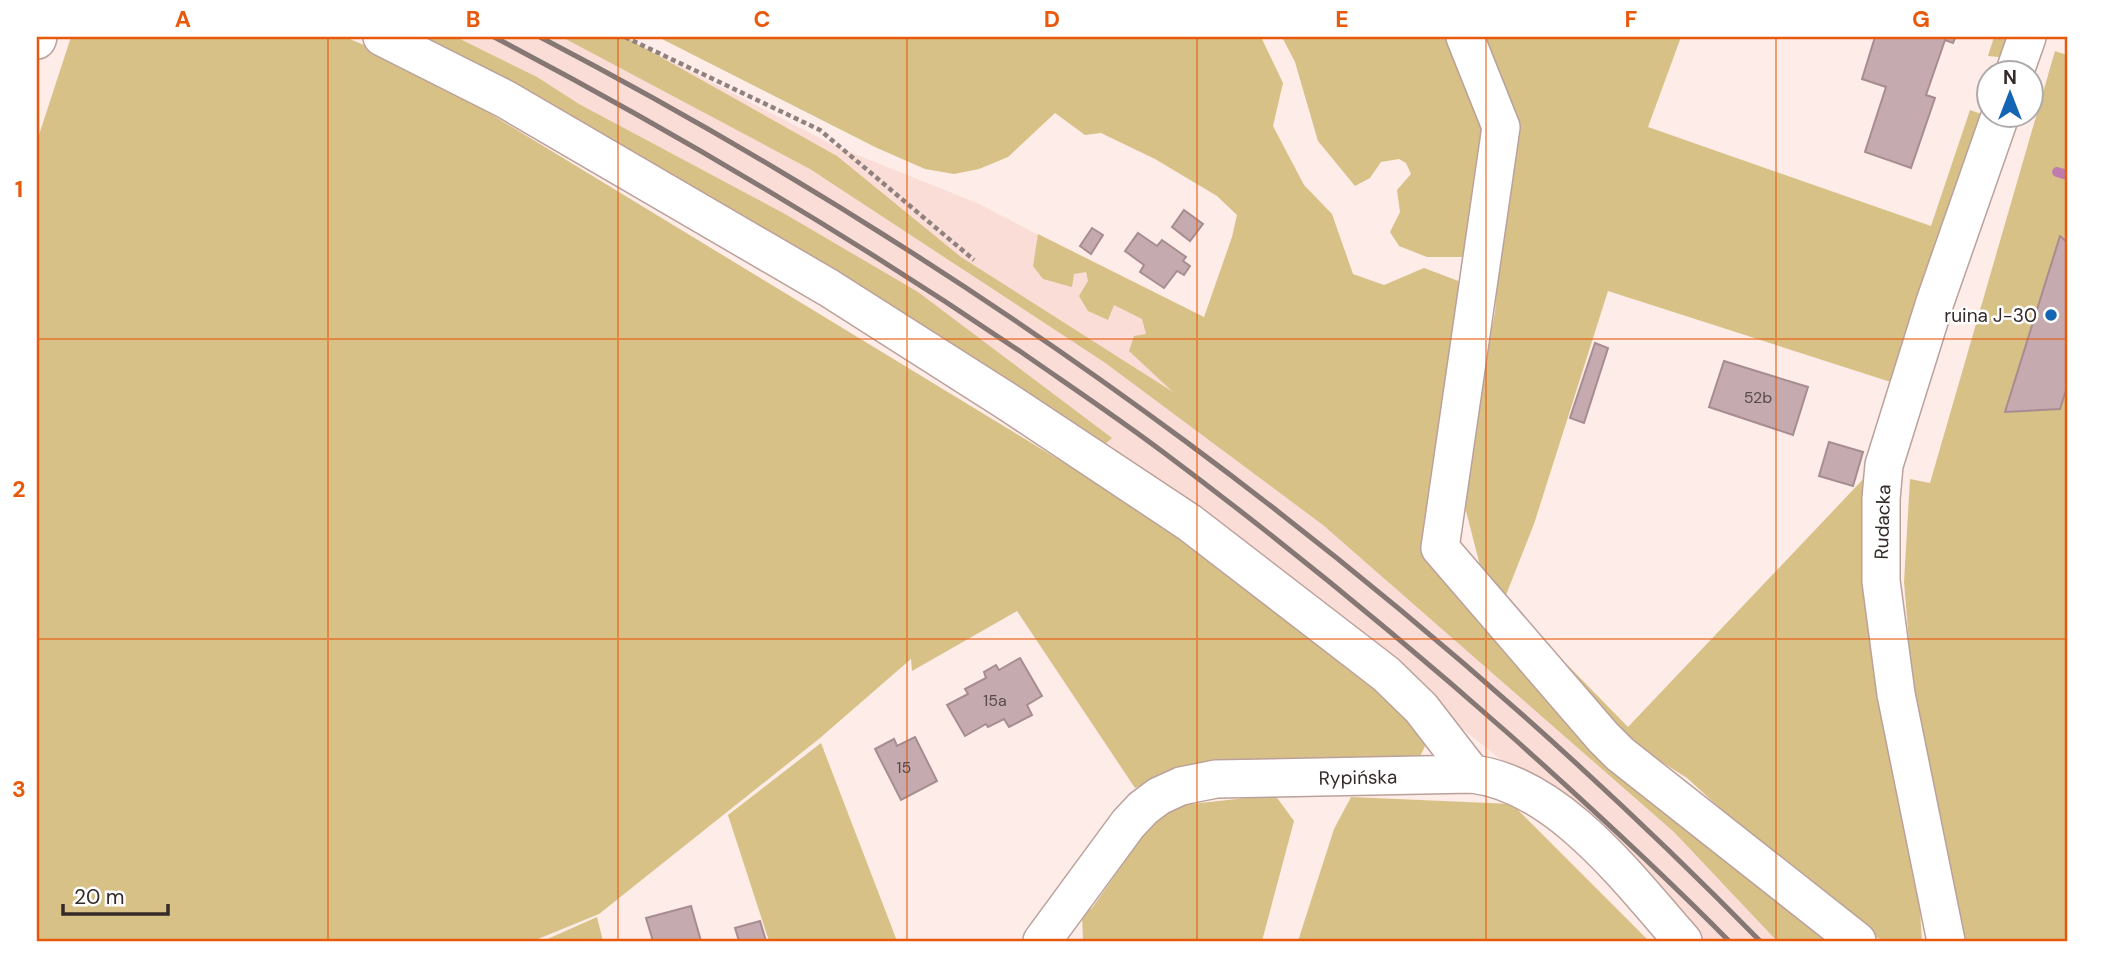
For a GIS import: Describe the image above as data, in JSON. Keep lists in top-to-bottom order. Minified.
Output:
{"streets":{"street":["Rudacka","Rypińska"]},"places":["ruina J-30"],"house_numbers":["52b","15a","15"],"scale_bar":"20 m","north":"top","grid":{"columns":["A","B","C","D","E","F","G"],"rows":["1","2","3"]}}
